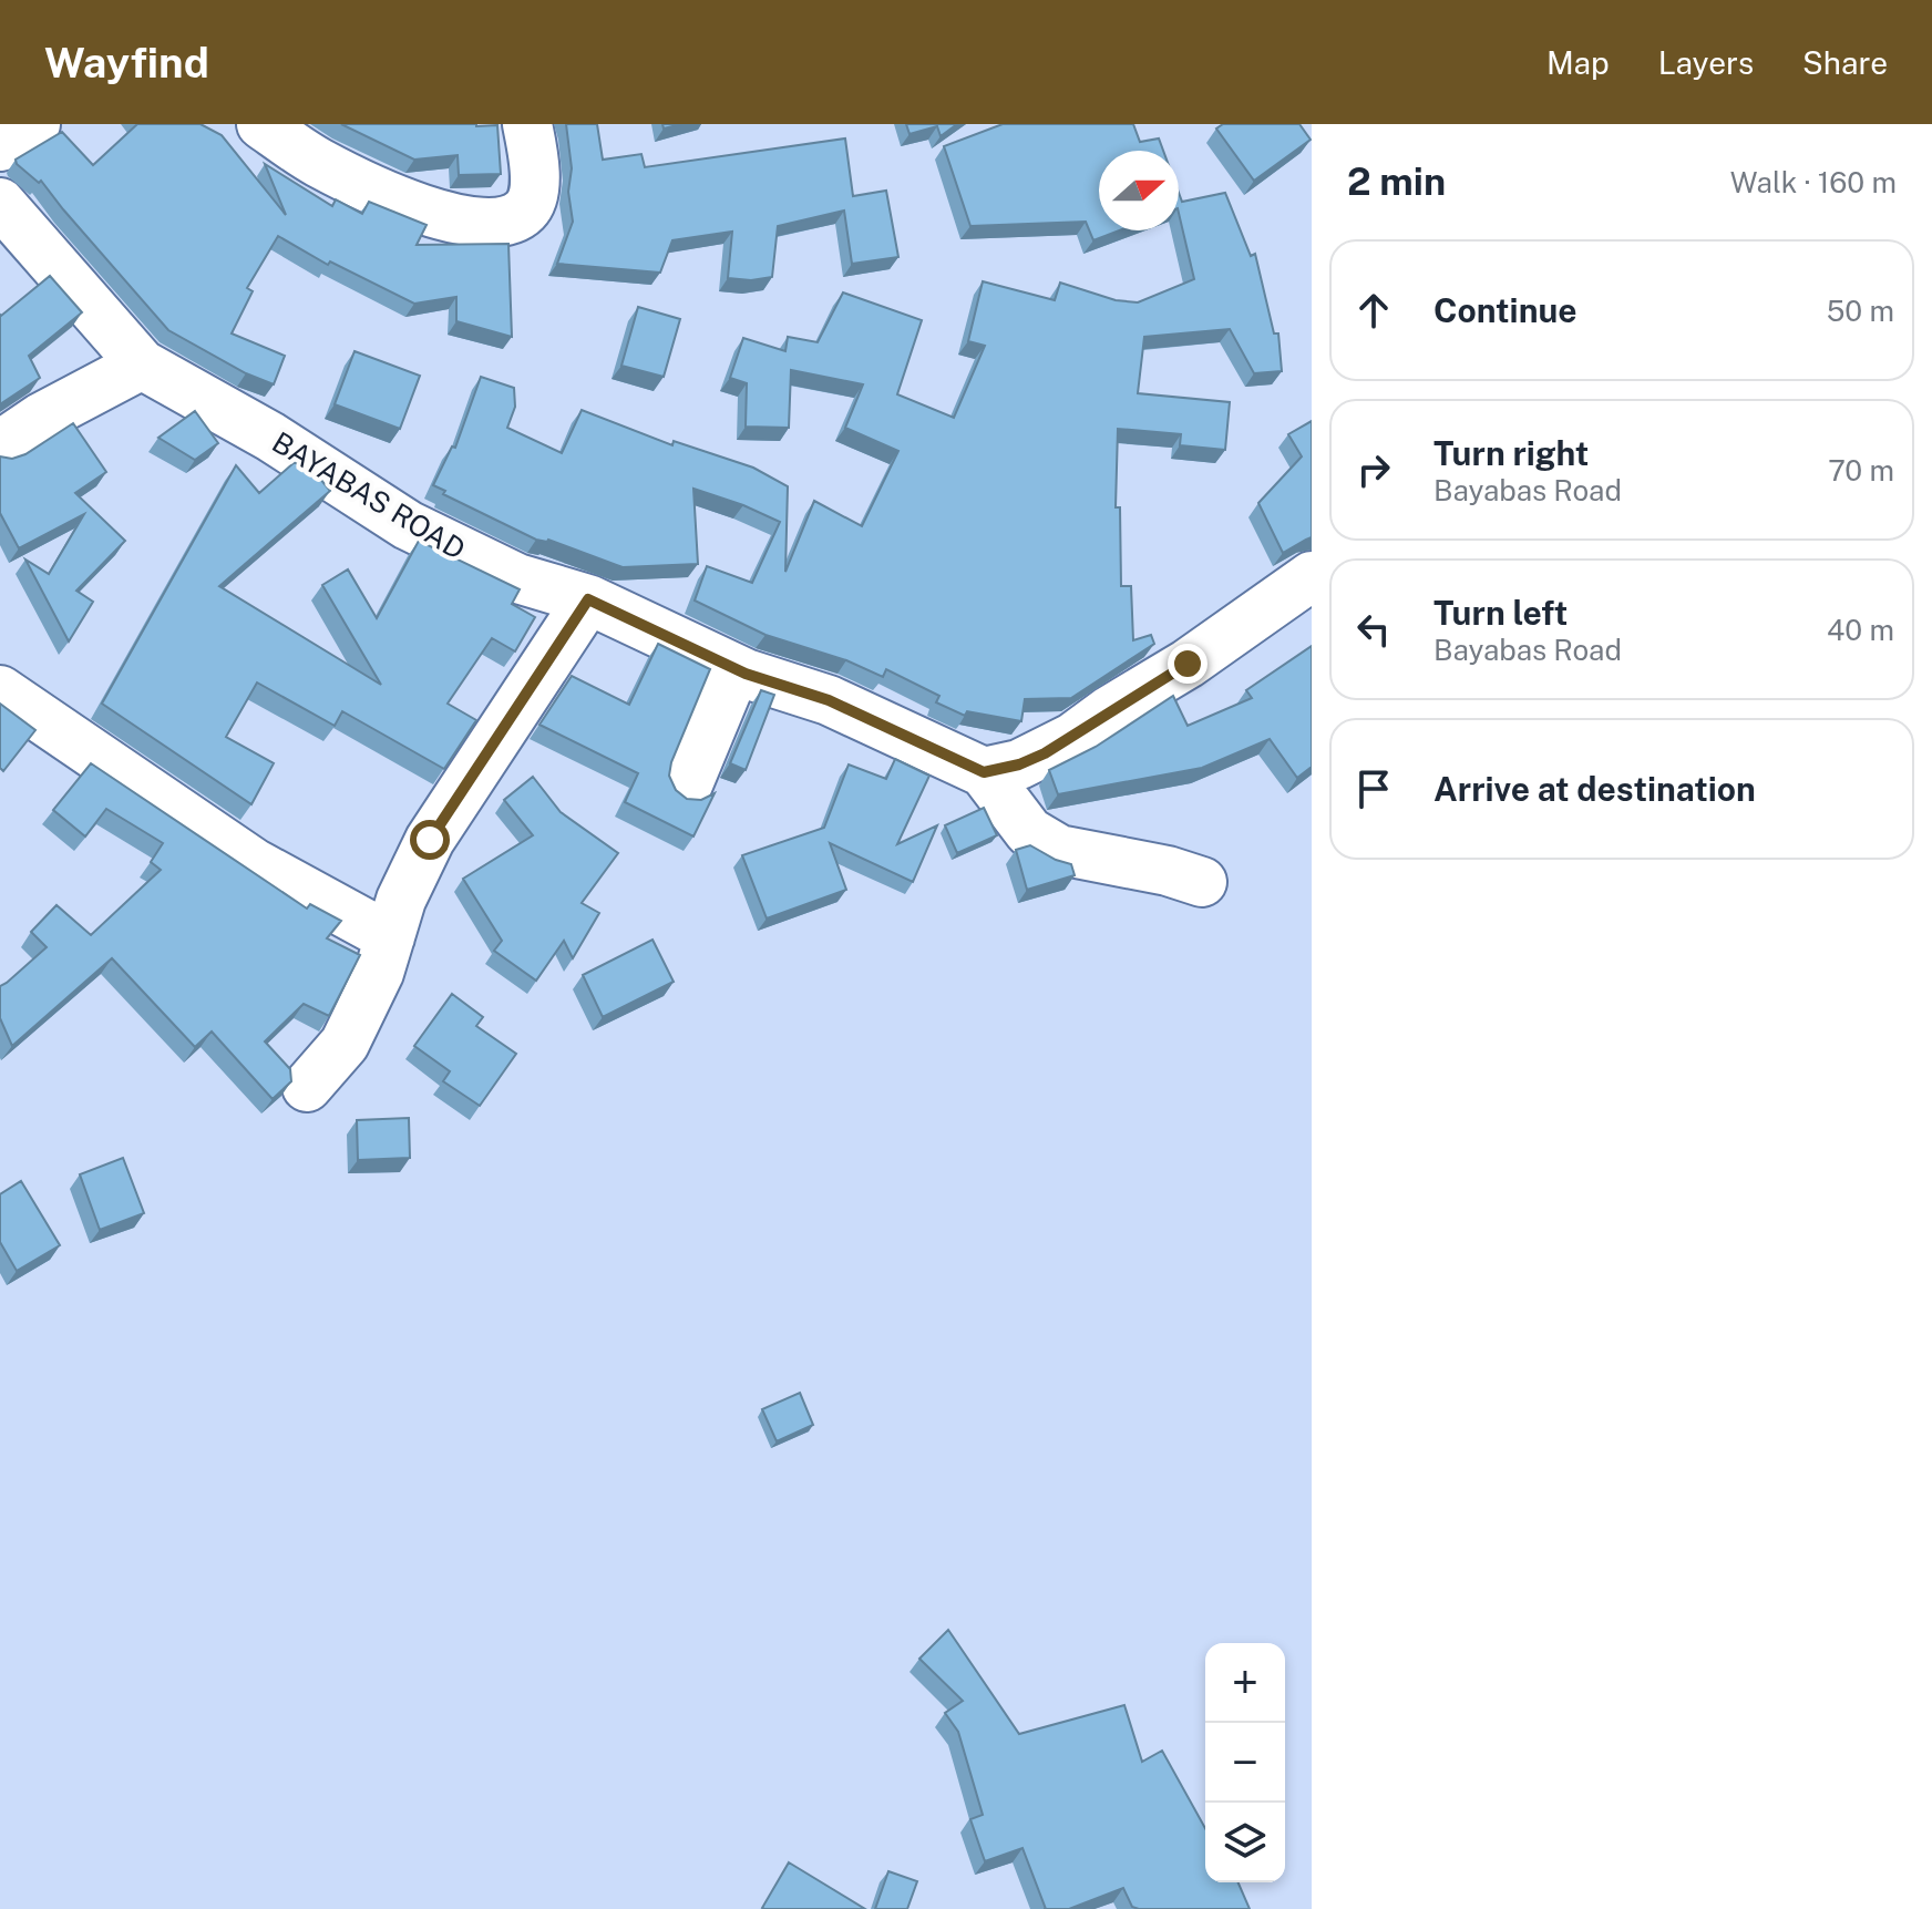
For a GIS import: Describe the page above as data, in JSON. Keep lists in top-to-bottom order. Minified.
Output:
{"streets":{"street":["BAYABAS ROAD"]},"north":"right","page":{"header":"Wayfind","nav":["Map","Layers","Share"],"heading":["2 min","Walk · 160 m"],"list":[["Continue","50 m"],["Turn right","Bayabas Road","70 m"],["Turn left","Bayabas Road","40 m"],"Arrive at destination"],"map_buttons":["+","−"]}}
